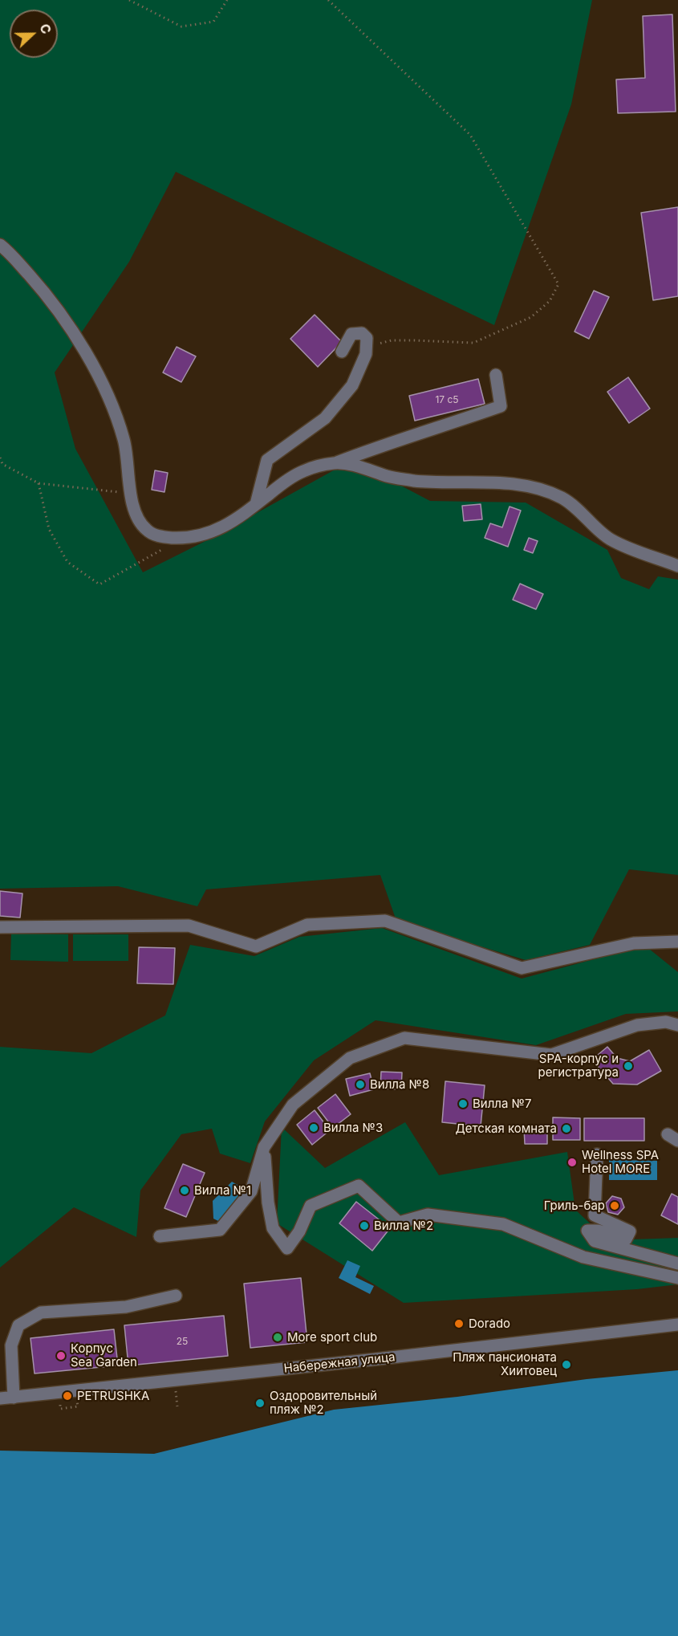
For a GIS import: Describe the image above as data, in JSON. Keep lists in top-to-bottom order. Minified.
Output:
{"streets":{"street":["Набережная улица"]},"places":["SPA-корпус и регистратура","Вилла №8","Вилла №7","Вилла №3","Детская комната","Wellness SPA Hotel MORE","Вилла №1","Гриль-бар","Вилла №2","Dorado","More sport club","Корпус Sea Garden","Пляж пансионата Хиитовец","PETRUSHKA","Оздоровительный пляж №2"],"house_numbers":["17 с5","25"],"north":"right"}
